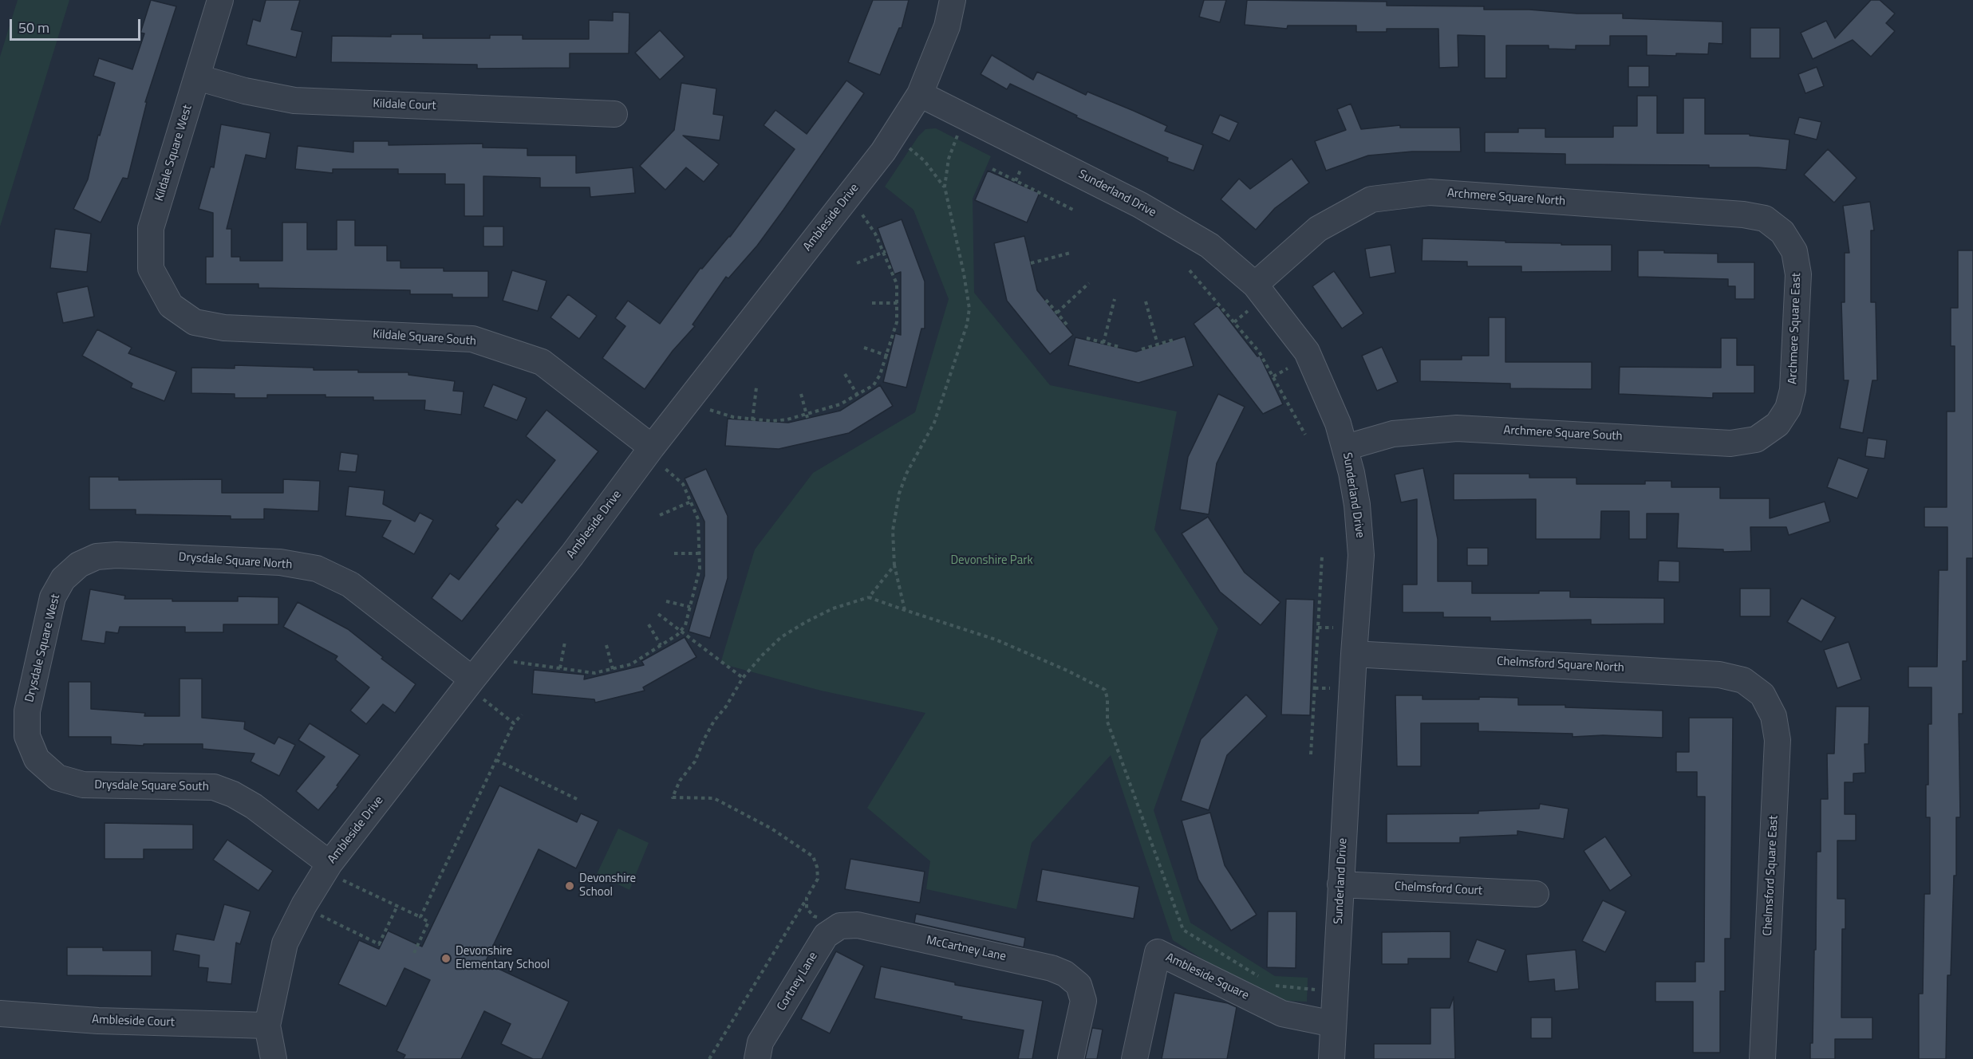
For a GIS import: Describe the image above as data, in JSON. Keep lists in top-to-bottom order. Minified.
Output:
{"streets":{"street":["Kildale Court","Kildale Square West","Sunderland Drive","Archmere Square North","Ambleside Drive","Archmere Square East","Kildale Square South","Archmere Square South","Drysdale Square North","Drysdale Square West","Chelmsford Square North","Drysdale Square South","Chelmsford Square East","Chelmsford Court","McCartney Lane","Ambleside Square","Cortney Lane","Ambleside Court"]},"crossings":[["Kildale Court","Kildale Square West"],["Kildale Square West","Kildale Square South"],["Sunderland Drive","Archmere Square North"],["Sunderland Drive","Ambleside Drive"],["Sunderland Drive","Archmere Square South"],["Sunderland Drive","Chelmsford Square North"],["Sunderland Drive","Chelmsford Court"],["Sunderland Drive","Ambleside Square"],["Archmere Square North","Archmere Square East"],["Ambleside Drive","Kildale Square South"],["Ambleside Drive","Drysdale Square North"],["Ambleside Drive","Drysdale Square South"],["Ambleside Drive","Ambleside Court"],["Archmere Square East","Archmere Square South"],["Drysdale Square North","Drysdale Square West"],["Drysdale Square West","Drysdale Square South"],["Chelmsford Square North","Chelmsford Square East"],["McCartney Lane","Cortney Lane"]],"parks":["Devonshire Park"],"places":["Devonshire School","Devonshire Elementary School"],"scale_bar":"50 m"}
